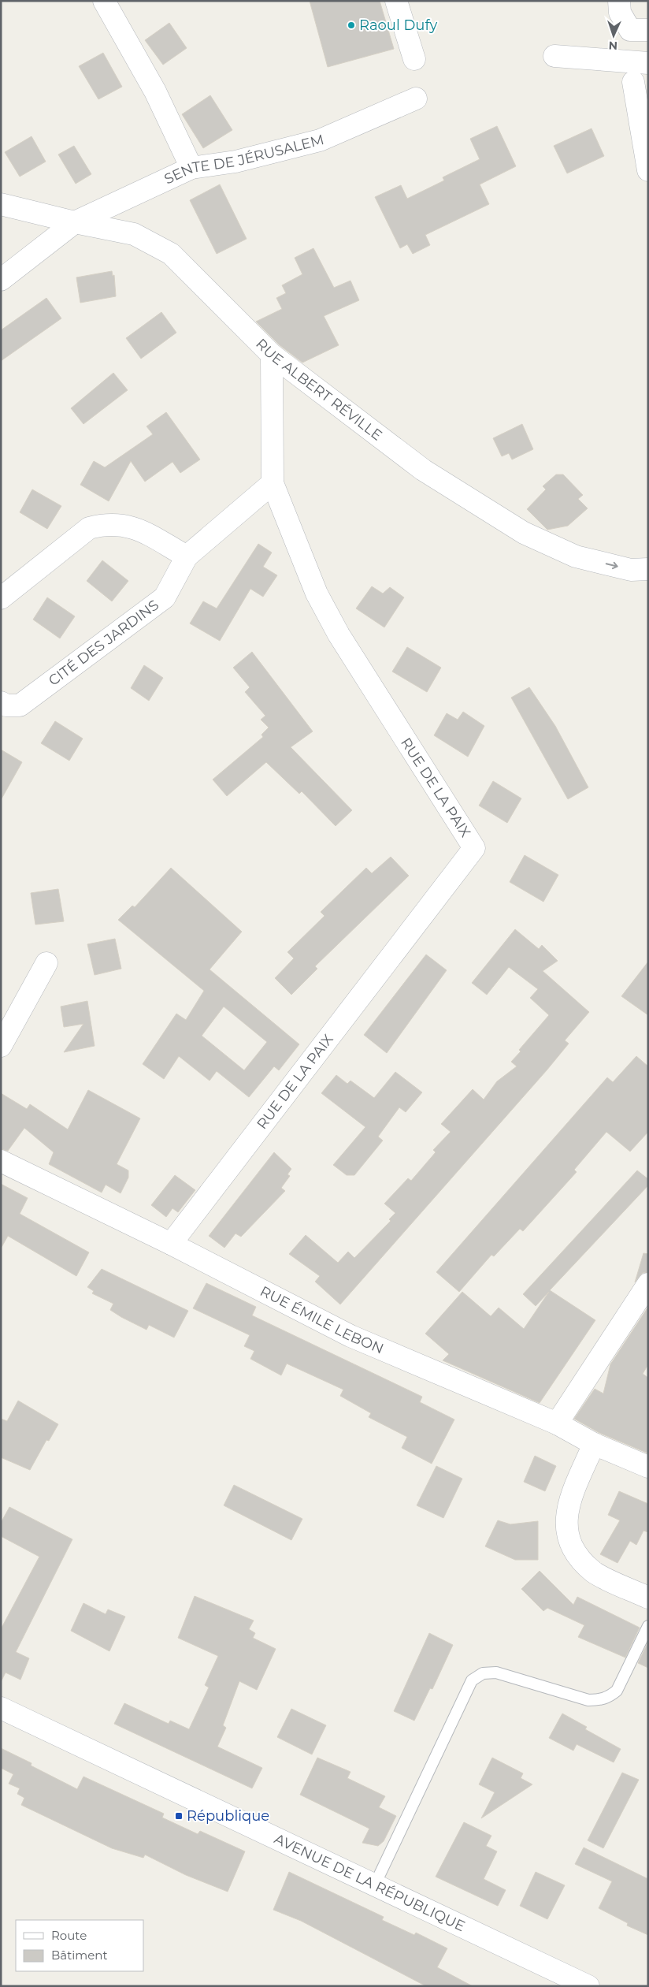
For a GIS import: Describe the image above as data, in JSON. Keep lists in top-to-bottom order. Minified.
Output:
{"streets":{"street":["SENTE DE JÉRUSALEM","RUE ALBERT RÉVILLE","CITÉ DES JARDINS","RUE DE LA PAIX","RUE ÉMILE LEBON","AVENUE DE LA RÉPUBLIQUE"]},"crossings":[["SENTE DE JÉRUSALEM","RUE ALBERT RÉVILLE"],["RUE ALBERT RÉVILLE","RUE DE LA PAIX"],["CITÉ DES JARDINS","RUE DE LA PAIX"],["RUE DE LA PAIX","RUE ÉMILE LEBON"]],"one_way":["RUE ALBERT RÉVILLE"],"places":{"other":["Raoul Dufy"],"transit":["République"]},"legend":["Route","Bâtiment"],"north":"bottom"}
